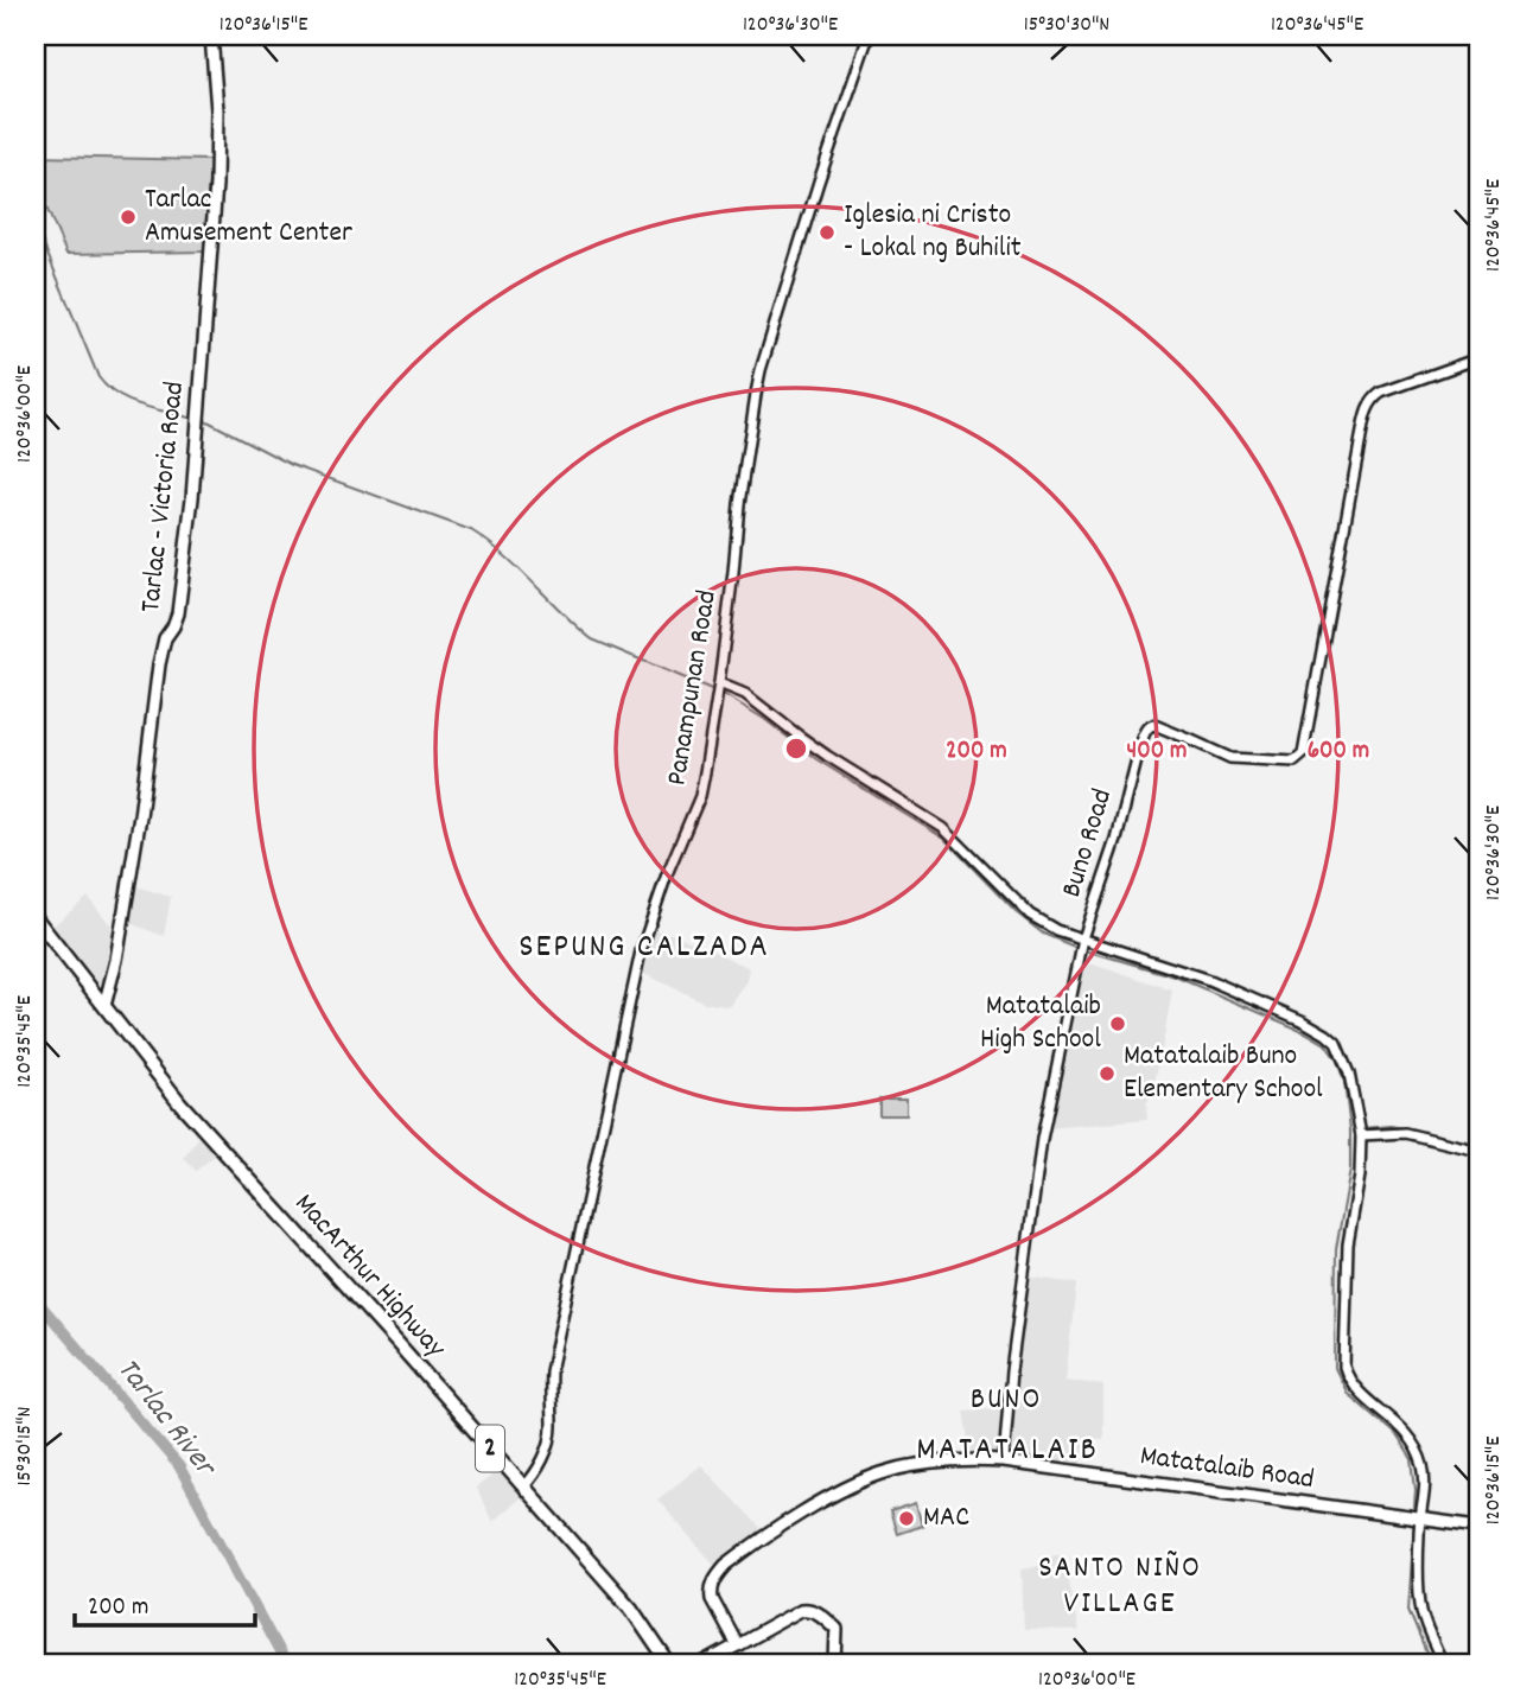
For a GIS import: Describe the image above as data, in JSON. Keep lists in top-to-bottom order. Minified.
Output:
{"streets":{"highway":["MacArthur Highway","2"],"main road":["Tarlac - Victoria Road","Matatalaib Road"],"street":["Panampunan Road","Buno Road"]},"crossings":[["Tarlac - Victoria Road","MacArthur Highway"],["Panampunan Road","MacArthur Highway"],["Buno Road","Matatalaib Road"]],"districts":["SEPUNG CALZADA","BUNO","MATATALAIB","SANTO NIÑO VILLAGE"],"water":["Tarlac River"],"places":["Tarlac Amusement Center","Iglesia ni Cristo - Lokal ng Buhilit","Matatalaib High School","Matatalaib Buno Elementary School","MAC"],"scale_bar":"200 m","coordinates":["120°36'15\"E","120°36'30\"E","15°30'30\"N","120°36'45\"E","120°36'00\"E","120°35'45\"E","15°30'15\"N"],"rings":["200 m","400 m","600 m"]}
